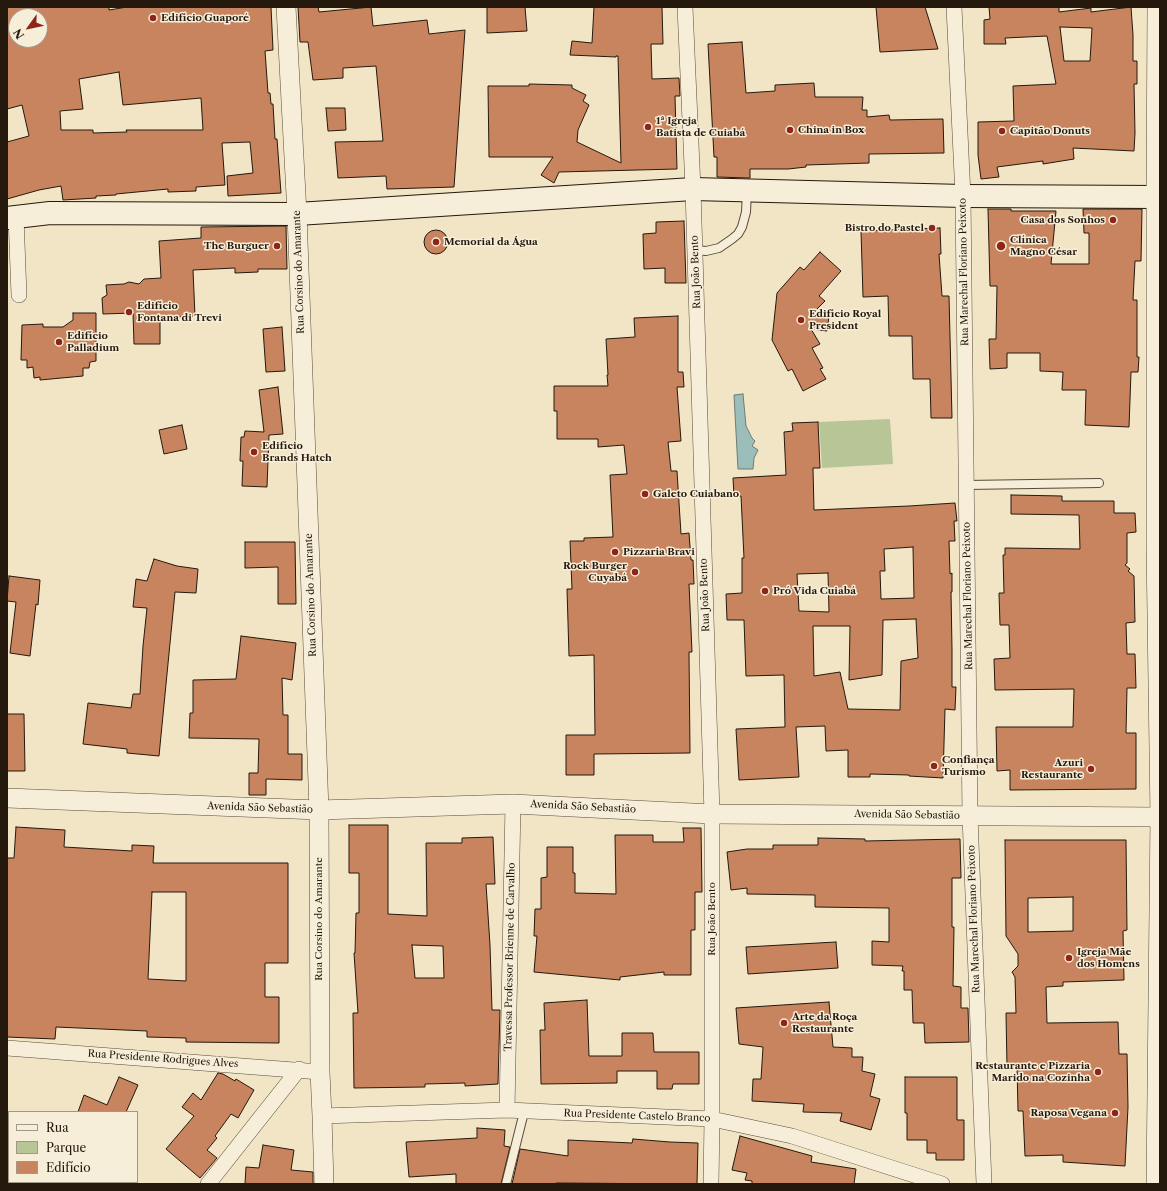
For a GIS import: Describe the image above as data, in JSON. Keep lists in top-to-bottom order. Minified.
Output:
{"streets":{"street":["Rua Corsino do Amarante","Rua João Bento","Rua Marechal Floriano Peixoto","Avenida São Sebastião","Travessa Professor Brienne de Carvalho","Rua Presidente Rodrigues Alves","Rua Presidente Castelo Branco"]},"crossings":[["Rua Corsino do Amarante","Avenida São Sebastião"],["Rua Corsino do Amarante","Rua Presidente Rodrigues Alves"],["Rua Corsino do Amarante","Rua Presidente Castelo Branco"],["Rua João Bento","Avenida São Sebastião"],["Rua João Bento","Rua Presidente Castelo Branco"],["Rua Marechal Floriano Peixoto","Avenida São Sebastião"],["Avenida São Sebastião","Travessa Professor Brienne de Carvalho"],["Travessa Professor Brienne de Carvalho","Rua Presidente Castelo Branco"]],"places":["Edifício Guaporé","1ª Igreja Batista de Cuiabá","China in Box","Capitão Donuts","Casa dos Sonhos","Bistro do Pastel","Memorial da Água","The Burguer","Clínica Magno César","Edifício Fontana di Trevi","Edifício Royal President","Edifício Palladium","Edifício Brands Hatch","Galeto Cuiabano","Pizzaria Bravi","Rock Burger Cuyabá","Pró Vida Cuiabá","Confiança Turismo","Azuri Restaurante","Igreja Mãe dos Homens","Arte da Roça Restaurante","Restaurante e Pizzaria Marido na Cozinha","Raposa Vegana"],"legend":["Rua","Parque","Edifício"],"north":"bottom left"}
